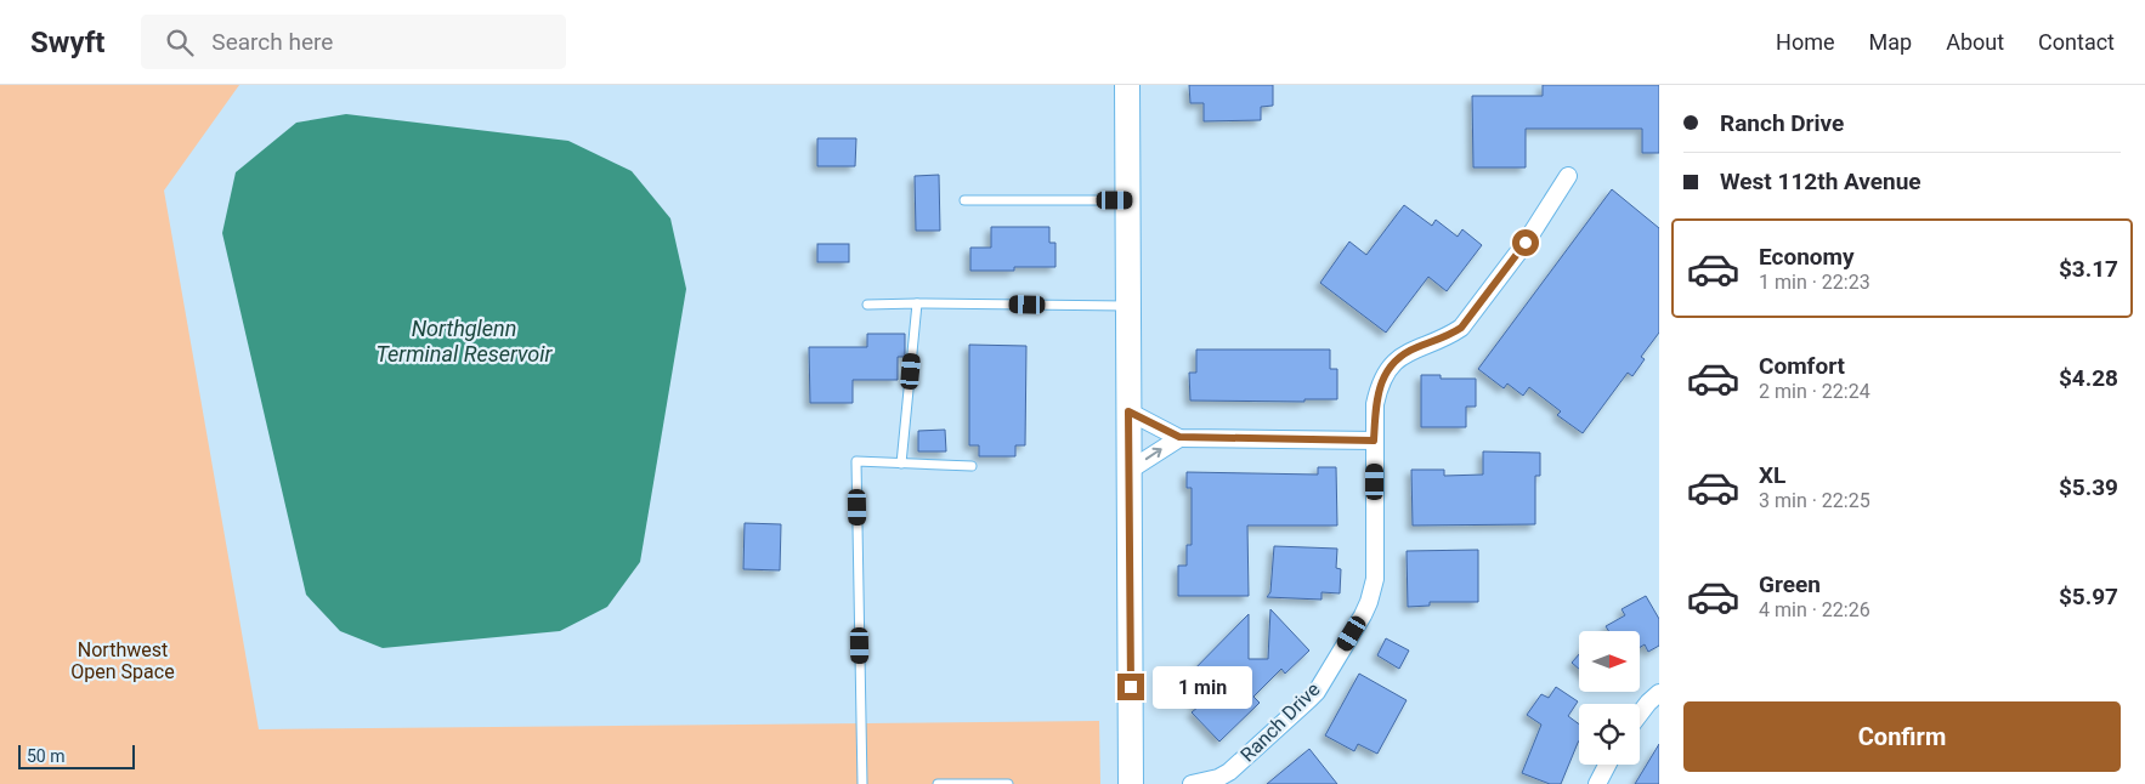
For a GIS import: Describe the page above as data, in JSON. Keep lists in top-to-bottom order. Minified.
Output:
{"streets":{"street":["Ranch Drive"]},"water":["Northglenn Terminal Reservoir"],"parks":["Northwest Open Space"],"scale_bar":"50 m","north":"right","page":{"header":"Swyft","search":"Search here","nav":["Home","Map","About","Contact"],"banner":["Ranch Drive","West 112th Avenue"],"list":[{"name":"Economy","note":"1 min · 22:23","value":"$3.17"},{"name":"Comfort","note":"2 min · 22:24","value":"$4.28"},{"name":"XL","note":"3 min · 22:25","value":"$5.39"},{"name":"Green","note":"4 min · 22:26","value":"$5.97"}],"bubble":"1 min","buttons":"Confirm","scale":"50 m"}}
